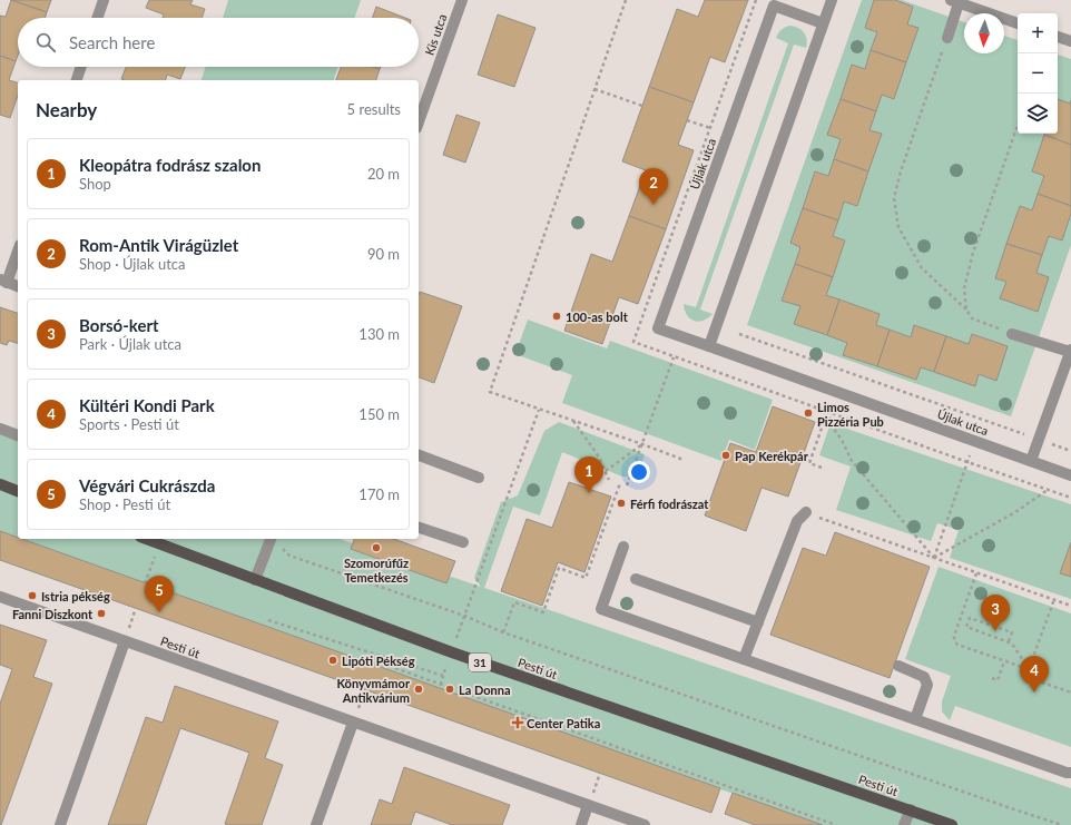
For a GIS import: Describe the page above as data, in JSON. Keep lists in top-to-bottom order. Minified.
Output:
{"streets":{"main road":["Pesti út","31"],"street":["Kis utca","Újlak utca"]},"places":{"other":["100-as bolt","Limos Pizzéria Pub","Pap Kerékpár","Férfi fodrászat","Szomorúfűz Temetkezés","Istria pékség","Fanni Diszkont","Lipóti Pékség","Könyvmámor Antikvárium","La Donna"],"health":["Center Patika"]},"north":"bottom","page":{"map_buttons":["+","−"],"search":"Search here","heading":["Nearby","5 results"],"list":[{"mark":"1","name":"Kleopátra fodrász szalon","note":"Shop","value":"20 m"},{"mark":"2","name":"Rom-Antik Virágüzlet","note":"Shop · Újlak utca","value":"90 m"},{"mark":"3","name":"Borsó-kert","note":"Park · Újlak utca","value":"130 m"},{"mark":"4","name":"Kültéri Kondi Park","note":"Sports · Pesti út","value":"150 m"},{"mark":"5","name":"Végvári Cukrászda","note":"Shop · Pesti út","value":"170 m"}],"pins":["2","1","5","3","4"]}}
